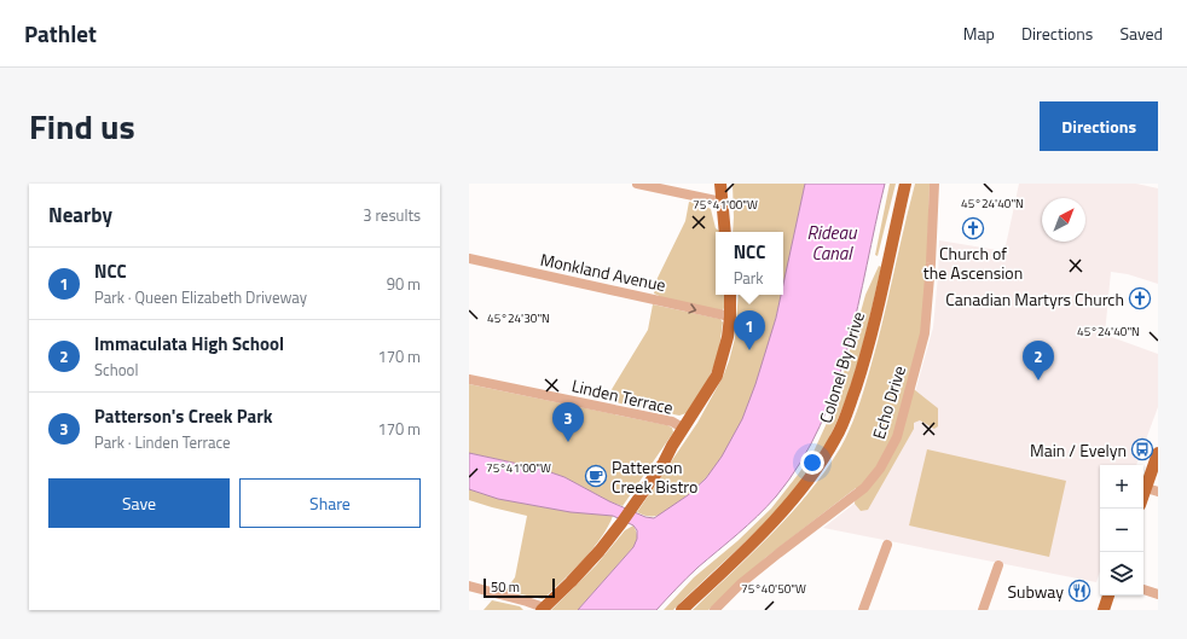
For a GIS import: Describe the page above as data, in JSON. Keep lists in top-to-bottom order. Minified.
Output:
{"streets":{"main road":["Colonel By Drive"],"street":["Monkland Avenue","Linden Terrace","Echo Drive"]},"one_way":["Monkland Avenue"],"water":["Rideau Canal"],"places":{"church":["Church of the Ascension","Canadian Martyrs Church"],"bus stop":["Main / Evelyn"],"cafe":["Patterson Creek Bistro"],"restaurant":["Subway"]},"scale_bar":"50 m","north":"top right","page":{"header":"Pathlet","nav":["Map","Directions","Saved"],"title":"Find us","buttons":["Directions",["Save","Share"]],"heading":["Nearby","3 results"],"popup":["NCC","Park"],"list":[{"mark":"1","name":"NCC","note":"Park · Queen Elizabeth Driveway","value":"90 m"},{"mark":"2","name":"Immaculata High School","note":"School","value":"170 m"},{"mark":"3","name":"Patterson's Creek Park","note":"Park · Linden Terrace","value":"170 m"}],"pins":["1","2","3"],"map_buttons":["+","−"],"scale":"50 m"},"coordinates":["45°24'40\"N","75°41'00\"W","45°24'30\"N","75°40'50\"W"]}
